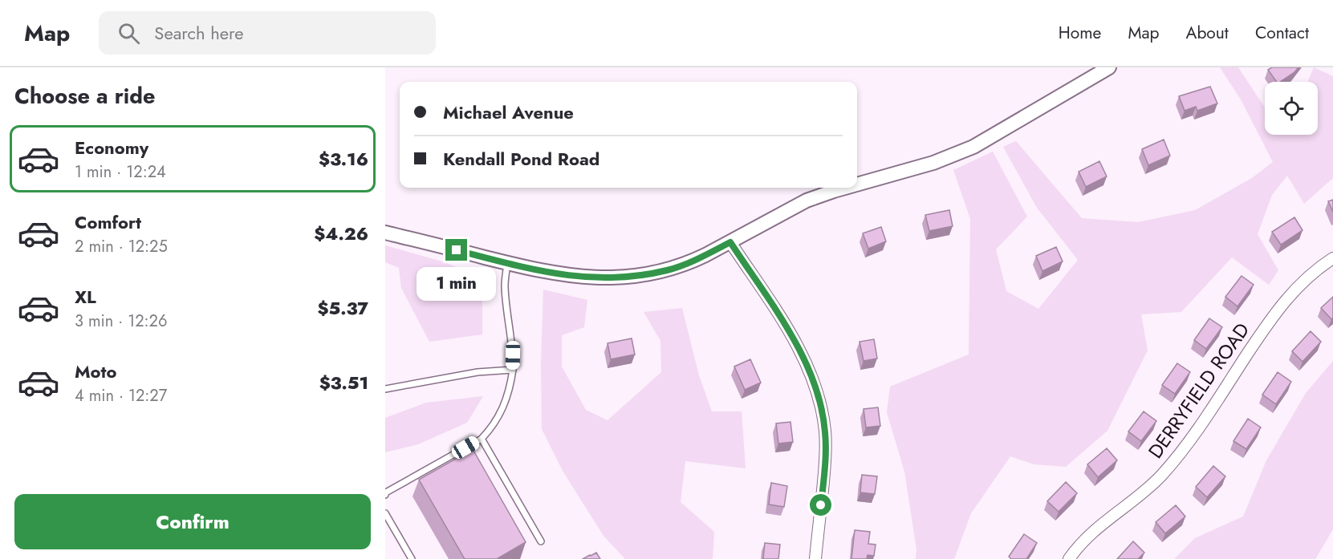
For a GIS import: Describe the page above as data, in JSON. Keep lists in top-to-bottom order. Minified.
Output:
{"streets":{"street":["DERRYFIELD ROAD"]},"page":{"header":"Map","search":"Search here","nav":["Home","Map","About","Contact"],"heading":"Choose a ride","banner":["Michael Avenue","Kendall Pond Road"],"list":[{"name":"Economy","note":"1 min · 12:24","value":"$3.16"},{"name":"Comfort","note":"2 min · 12:25","value":"$4.26"},{"name":"XL","note":"3 min · 12:26","value":"$5.37"},{"name":"Moto","note":"4 min · 12:27","value":"$3.51"}],"bubble":"1 min","buttons":"Confirm"}}
